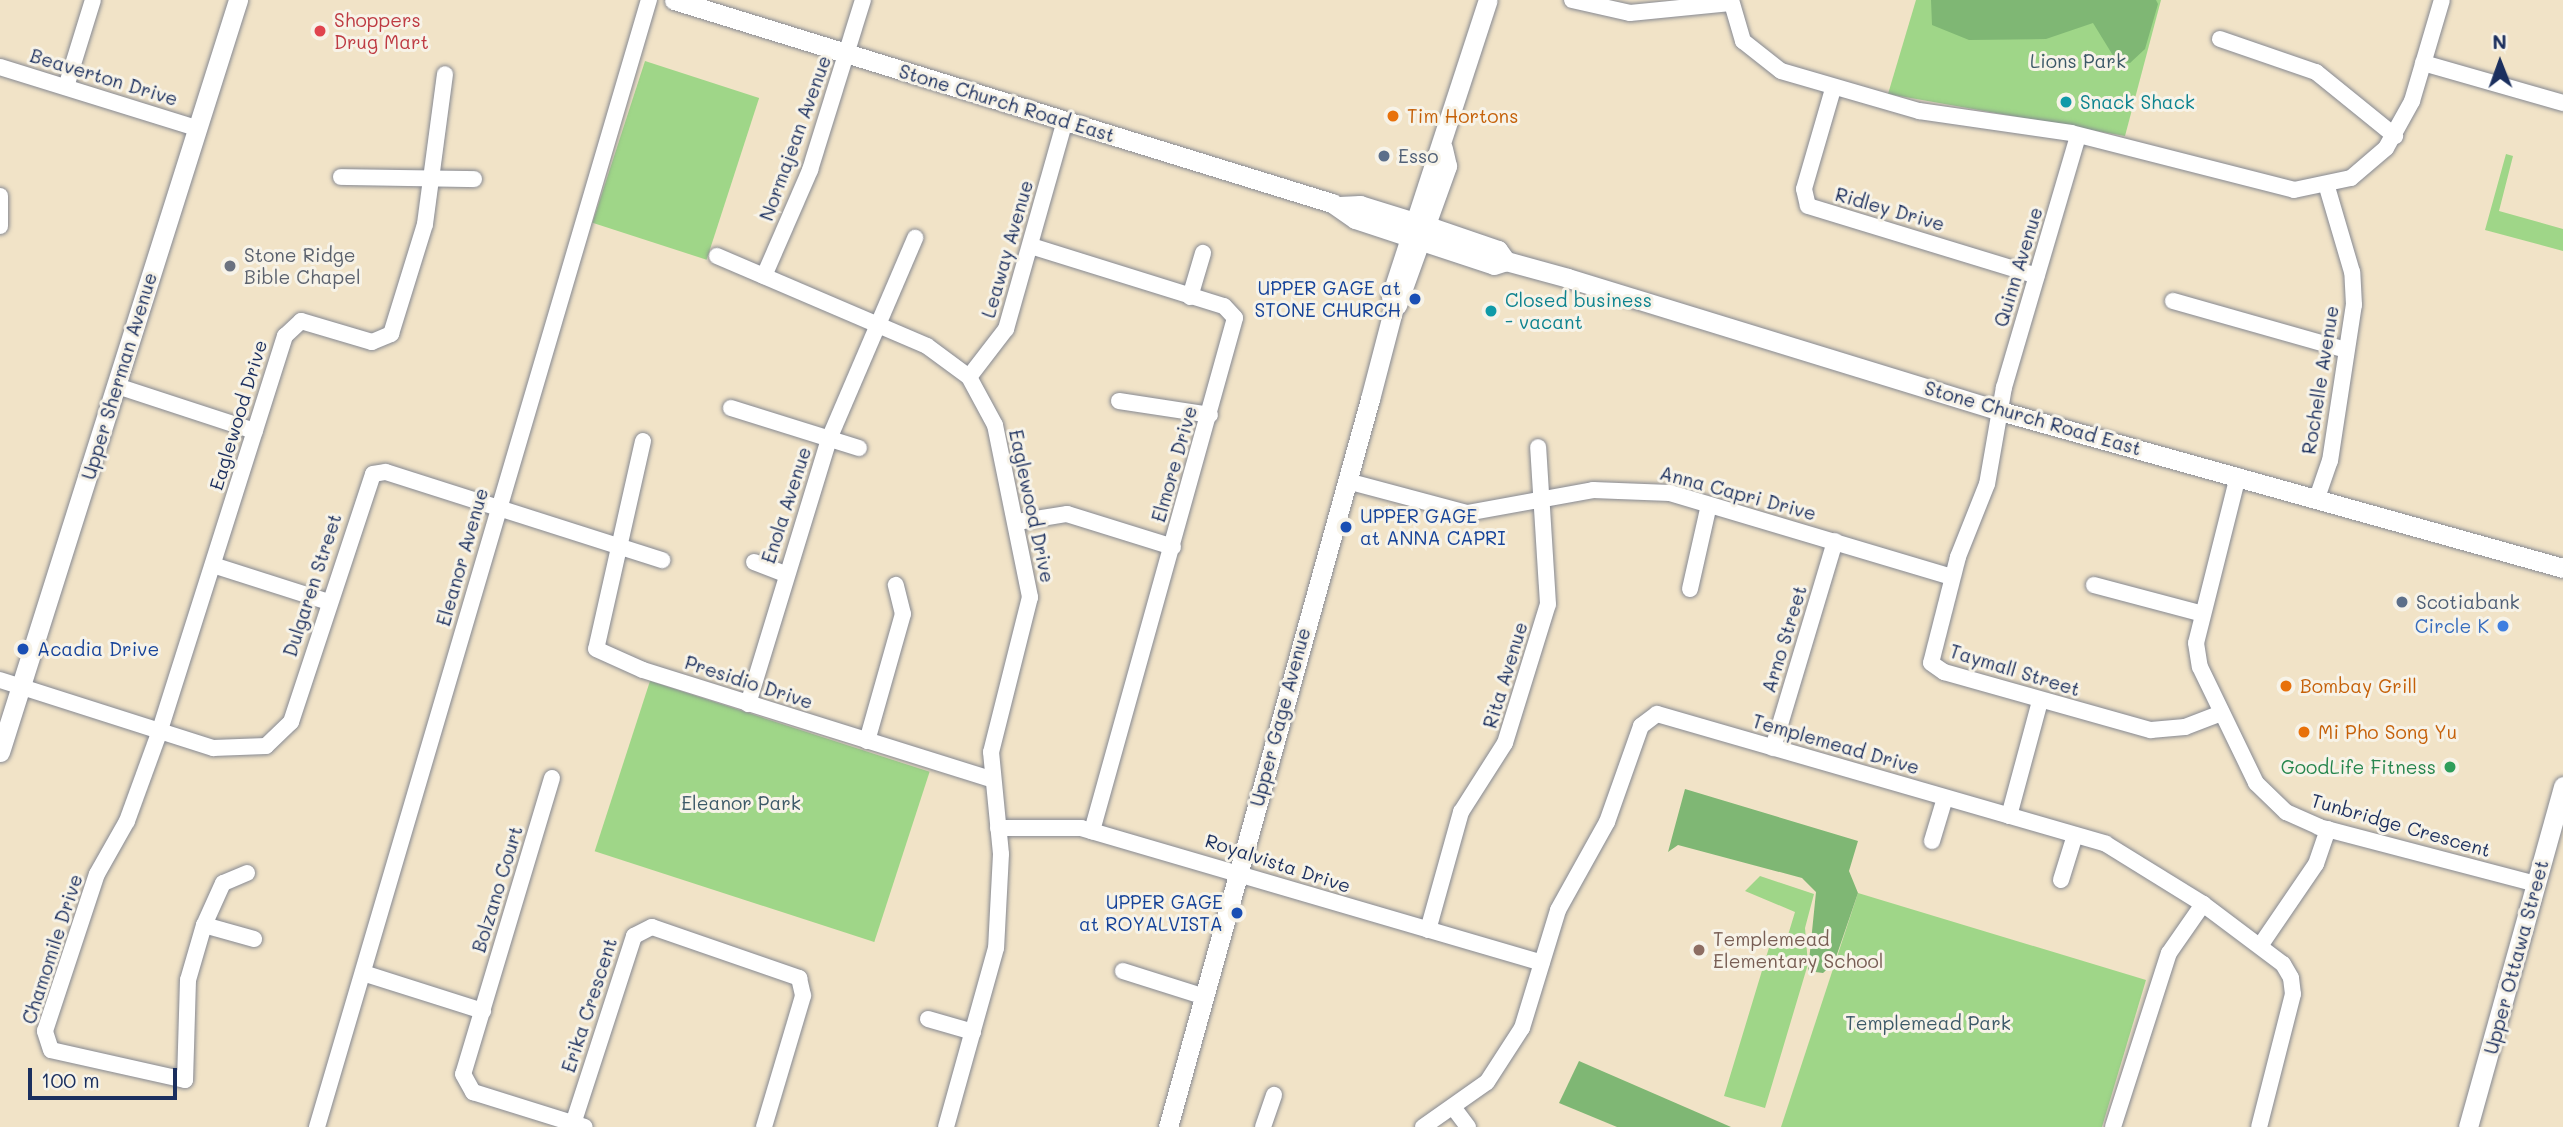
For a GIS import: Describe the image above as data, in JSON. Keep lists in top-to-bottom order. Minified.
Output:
{"streets":{"main road":["Stone Church Road East","Upper Sherman Avenue","Upper Gage Avenue","Upper Ottawa Street"],"street":["Beaverton Drive","Normajean Avenue","Ridley Drive","Leaway Avenue","Quinn Avenue","Rochelle Avenue","Eaglewood Drive","Elmore Drive","Anna Capri Drive","Enola Avenue","Eleanor Avenue","Dulgaren Street","Arno Street","Taymall Street","Rita Avenue","Presidio Drive","Templemead Drive","Tunbridge Crescent","Royalvista Drive","Bolzano Court","Chamomile Drive","Erika Crescent"]},"crossings":[["Beaverton Drive","Upper Sherman Avenue"],["Stone Church Road East","Normajean Avenue"],["Stone Church Road East","Leaway Avenue"],["Stone Church Road East","Quinn Avenue"],["Stone Church Road East","Rochelle Avenue"],["Stone Church Road East","Taymall Street"],["Stone Church Road East","Upper Gage Avenue"],["Stone Church Road East","Tunbridge Crescent"],["Normajean Avenue","Eaglewood Drive"],["Ridley Drive","Quinn Avenue"],["Leaway Avenue","Eaglewood Drive"],["Leaway Avenue","Elmore Drive"],["Quinn Avenue","Taymall Street"],["Upper Sherman Avenue","Dulgaren Street"],["Eaglewood Drive","Enola Avenue"],["Eaglewood Drive","Dulgaren Street"],["Eaglewood Drive","Presidio Drive"],["Eaglewood Drive","Royalvista Drive"],["Eaglewood Drive","Chamomile Drive"],["Elmore Drive","Royalvista Drive"],["Anna Capri Drive","Arno Street"],["Anna Capri Drive","Taymall Street"],["Anna Capri Drive","Rita Avenue"],["Anna Capri Drive","Upper Gage Avenue"],["Enola Avenue","Presidio Drive"],["Eleanor Avenue","Dulgaren Street"],["Dulgaren Street","Presidio Drive"],["Dulgaren Street","Chamomile Drive"],["Arno Street","Templemead Drive"],["Taymall Street","Tunbridge Crescent"],["Rita Avenue","Royalvista Drive"],["Upper Gage Avenue","Royalvista Drive"],["Templemead Drive","Royalvista Drive"],["Tunbridge Crescent","Upper Ottawa Street"],["Bolzano Court","Erika Crescent"]],"parks":["Lions Park","Eleanor Park","Templemead Park"],"places":["Shoppers Drug Mart","Snack Shack","Tim Hortons","Esso","Stone Ridge Bible Chapel","UPPER GAGE at STONE CHURCH","Closed business - vacant","UPPER GAGE at ANNA CAPRI","Scotiabank","Circle K","Acadia Drive","Bombay Grill","Mi Pho Song Yu","GoodLife Fitness","UPPER GAGE at ROYALVISTA","Templemead Elementary School"],"scale_bar":"100 m","north":"top"}
